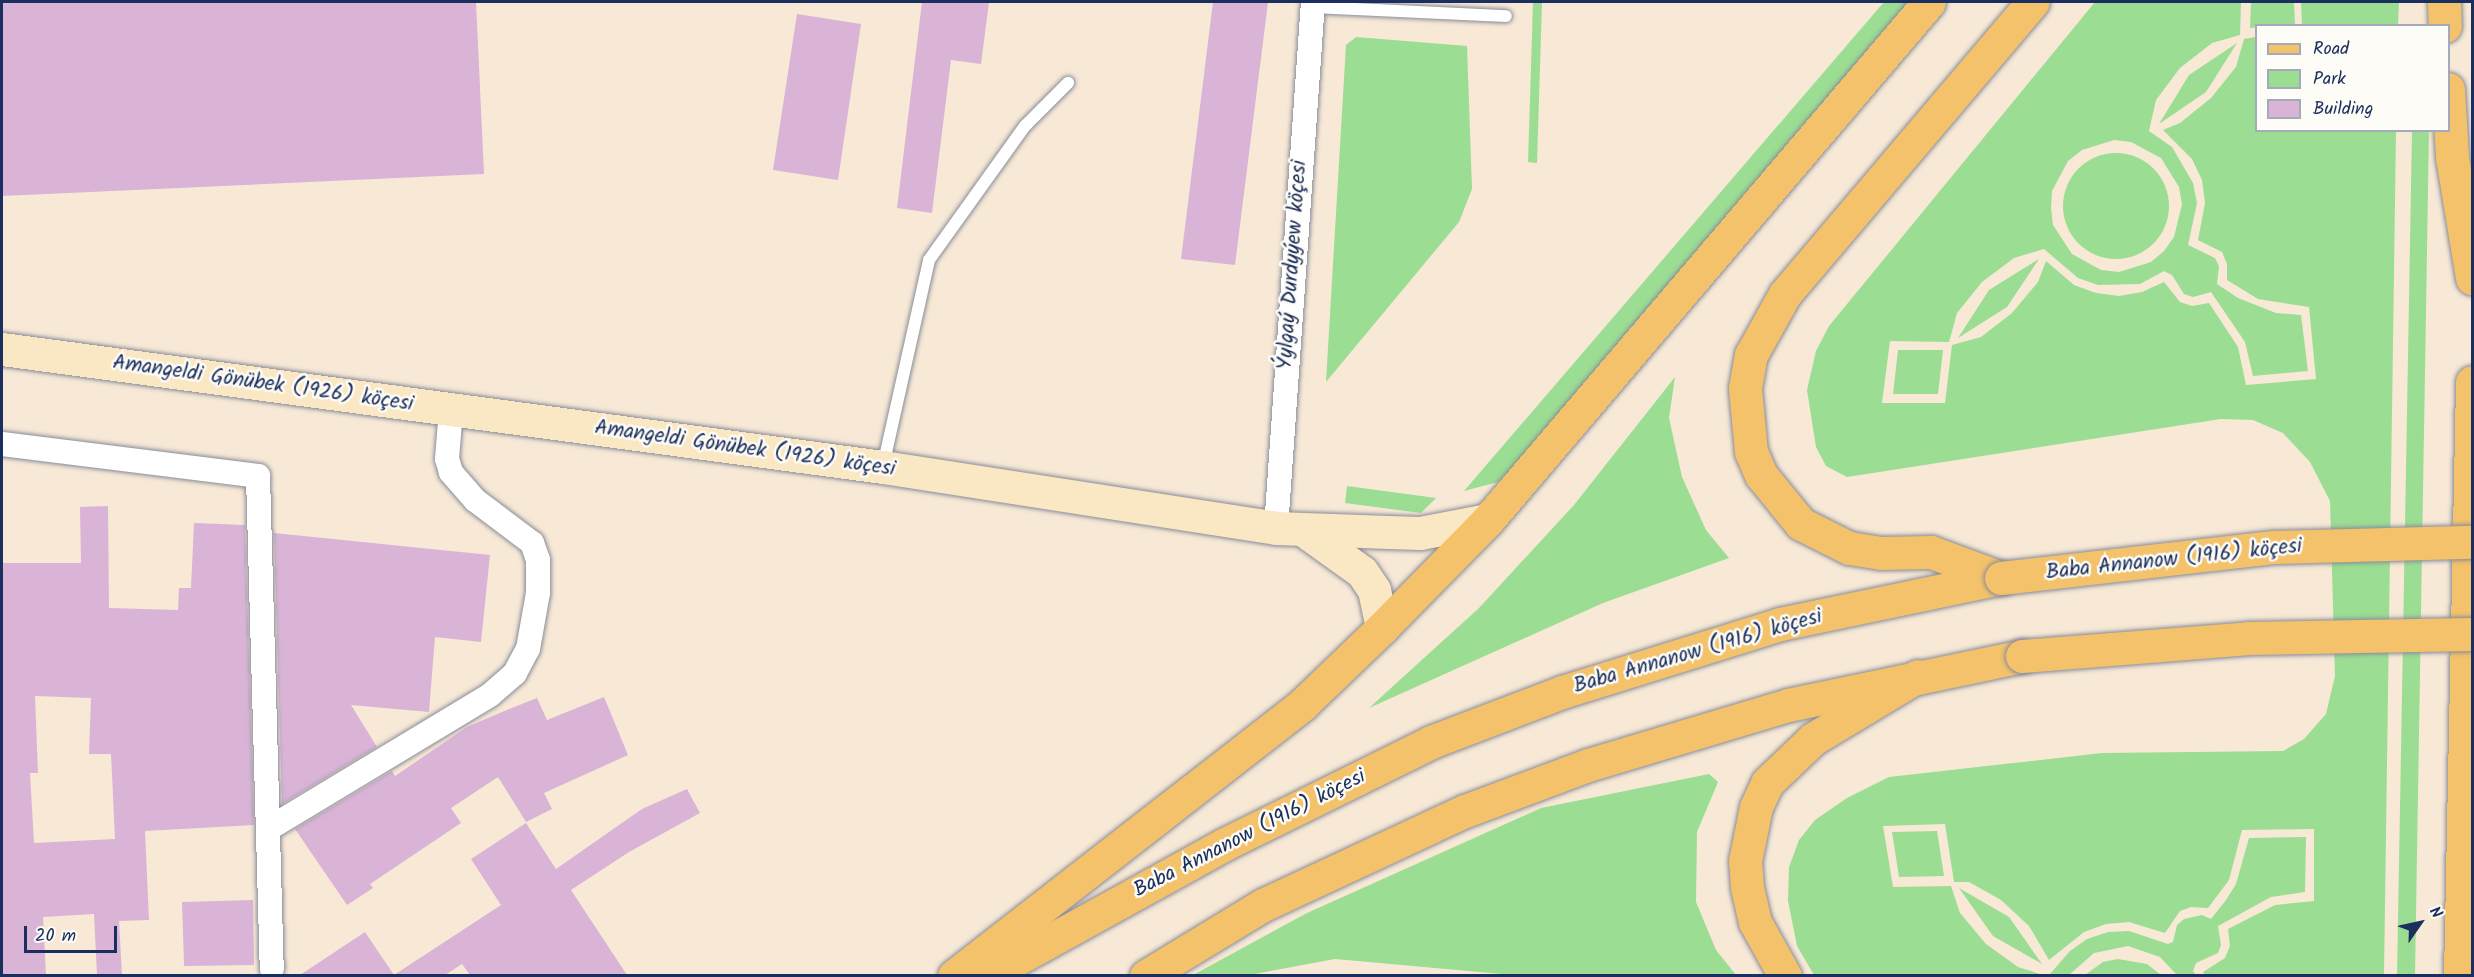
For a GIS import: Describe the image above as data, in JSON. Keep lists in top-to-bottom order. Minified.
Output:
{"streets":{"main road":["Baba Annanow (1916) köçesi"],"street":["Ýylgaý Durdyýew köçesi","Amangeldi Gönübek (1926) köçesi"]},"crossings":[["Ýylgaý Durdyýew köçesi","Amangeldi Gönübek (1926) köçesi"]],"legend":["Road","Park","Building"],"scale_bar":"20 m","north":"top right"}
